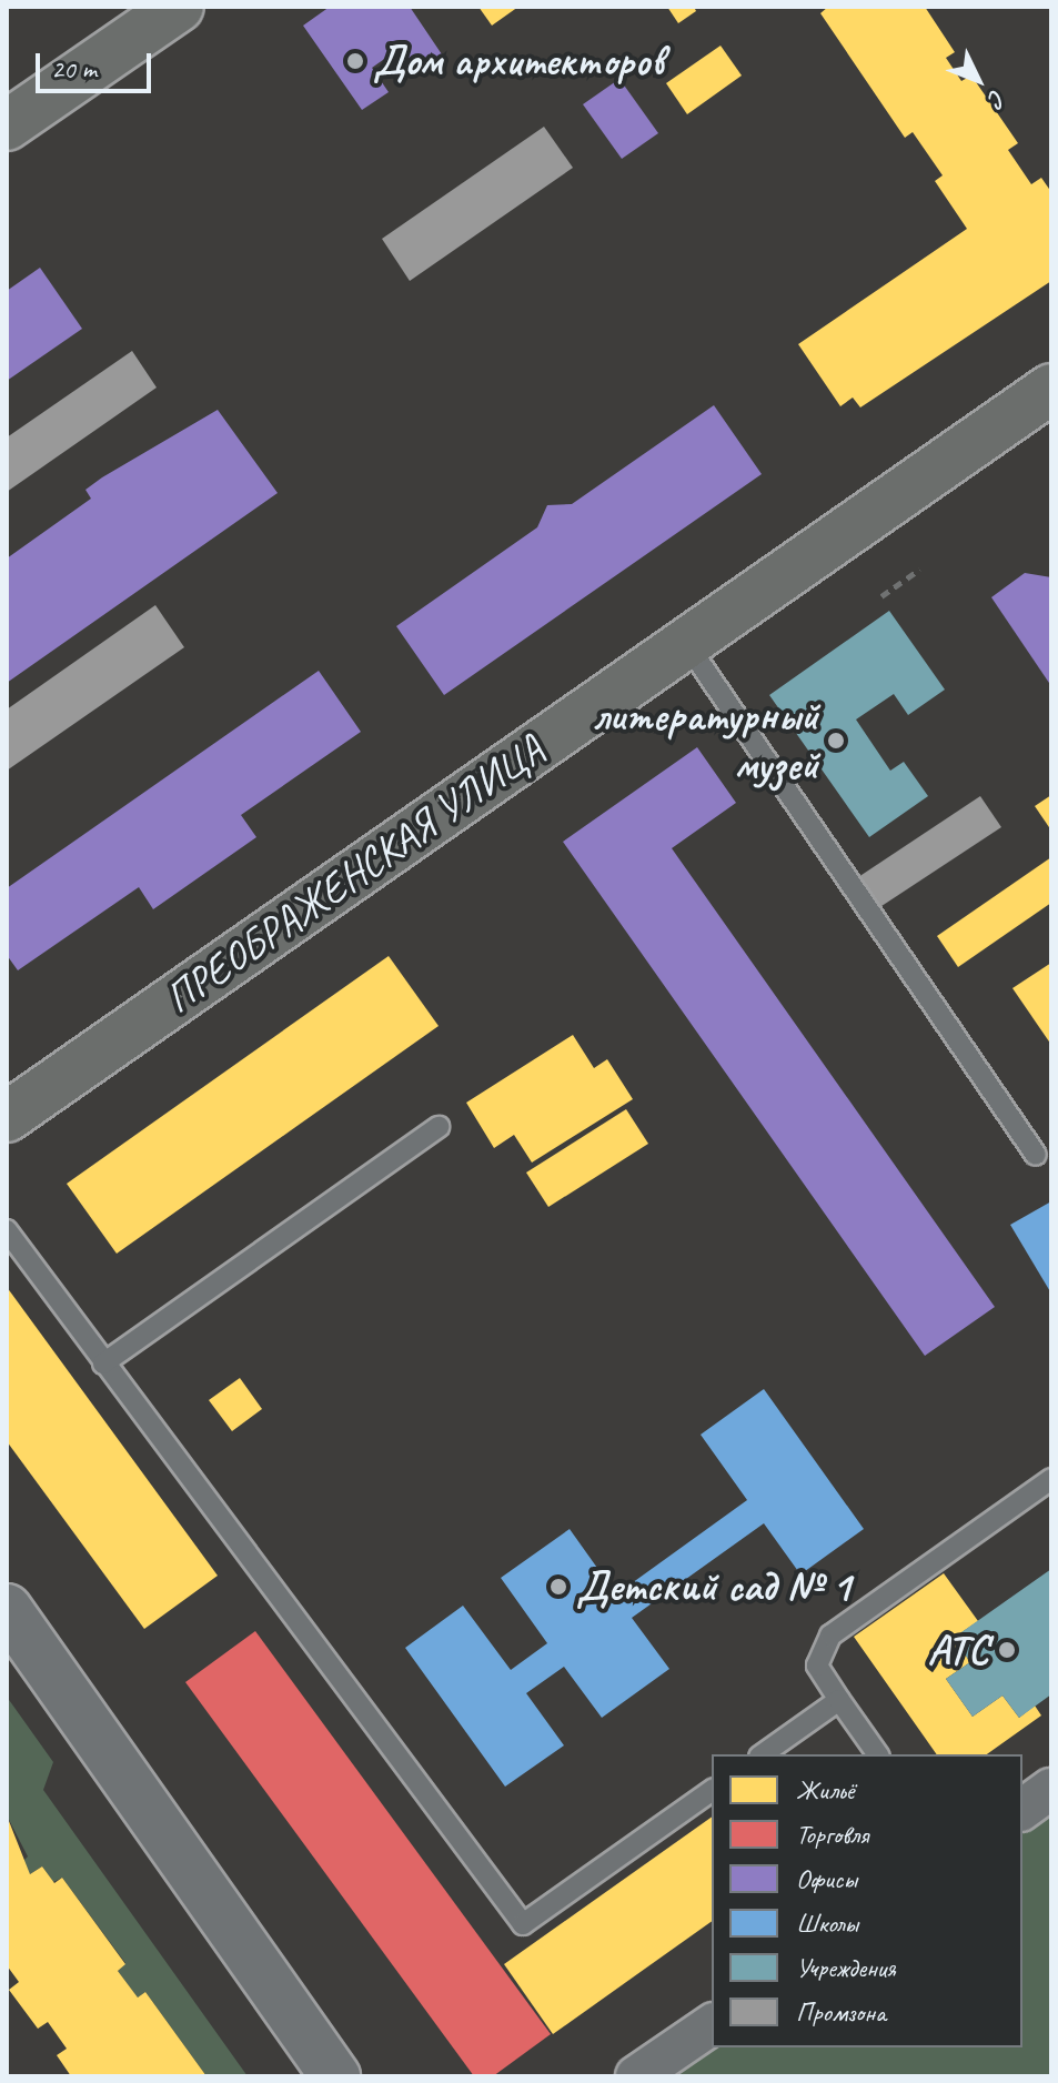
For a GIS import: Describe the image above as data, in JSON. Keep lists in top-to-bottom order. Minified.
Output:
{"streets":{"main road":["ПРЕОБРАЖЕНСКАЯ УЛИЦА"]},"places":["Дом архитекторов","литературный музей","Детский сад № 1","АТС"],"legend":["Жильё","Торговля","Офисы","Школы","Учреждения","Промзона"],"scale_bar":"20 m","north":"bottom right"}
